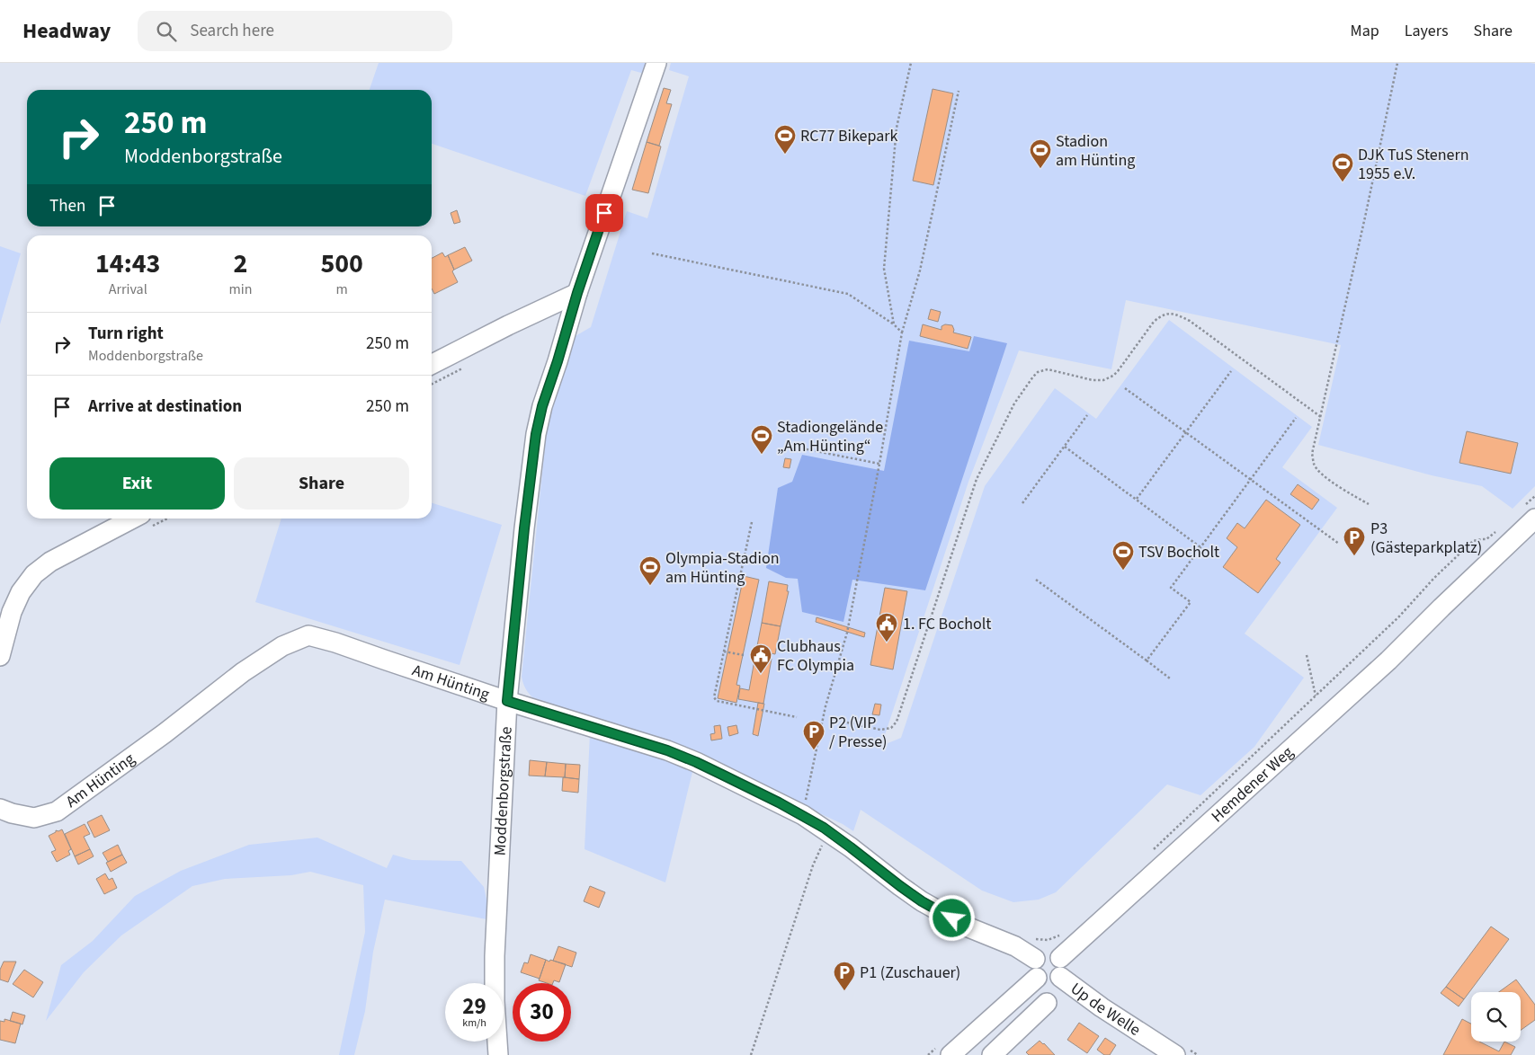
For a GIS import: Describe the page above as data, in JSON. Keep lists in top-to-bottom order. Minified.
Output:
{"streets":{"street":["Am Hünting","Hemdener Weg","Moddenborgstraße","Up de Welle"]},"crossings":[["Am Hünting","Hemdener Weg"],["Am Hünting","Moddenborgstraße"],["Am Hünting","Up de Welle"],["Hemdener Weg","Up de Welle"]],"places":{"sports":["RC77 Bikepark","Stadion am Hünting","DJK TuS Stenern 1955 e.V.","Stadiongelände „Am Hünting“","TSV Bocholt","Olympia-Stadion am Hünting"],"parking":["P3 (Gästeparkplatz)","P2 (VIP / Presse)","P1 (Zuschauer)"],"public building":["1. FC Bocholt","Clubhaus FC Olympia"]},"page":{"header":"Headway","search":"Search here","nav":["Map","Layers","Share"],"turn":["250 m","Moddenborgstraße"],"then":"Then","eta":["14:43","Arrival","2","min","500","m"],"list":[{"name":"Turn right","note":"Moddenborgstraße","value":"250 m"},{"name":"Arrive at destination","value":"250 m"}],"buttons":["Exit","Share"],"speed":"29 km/h","limit":"30"}}
